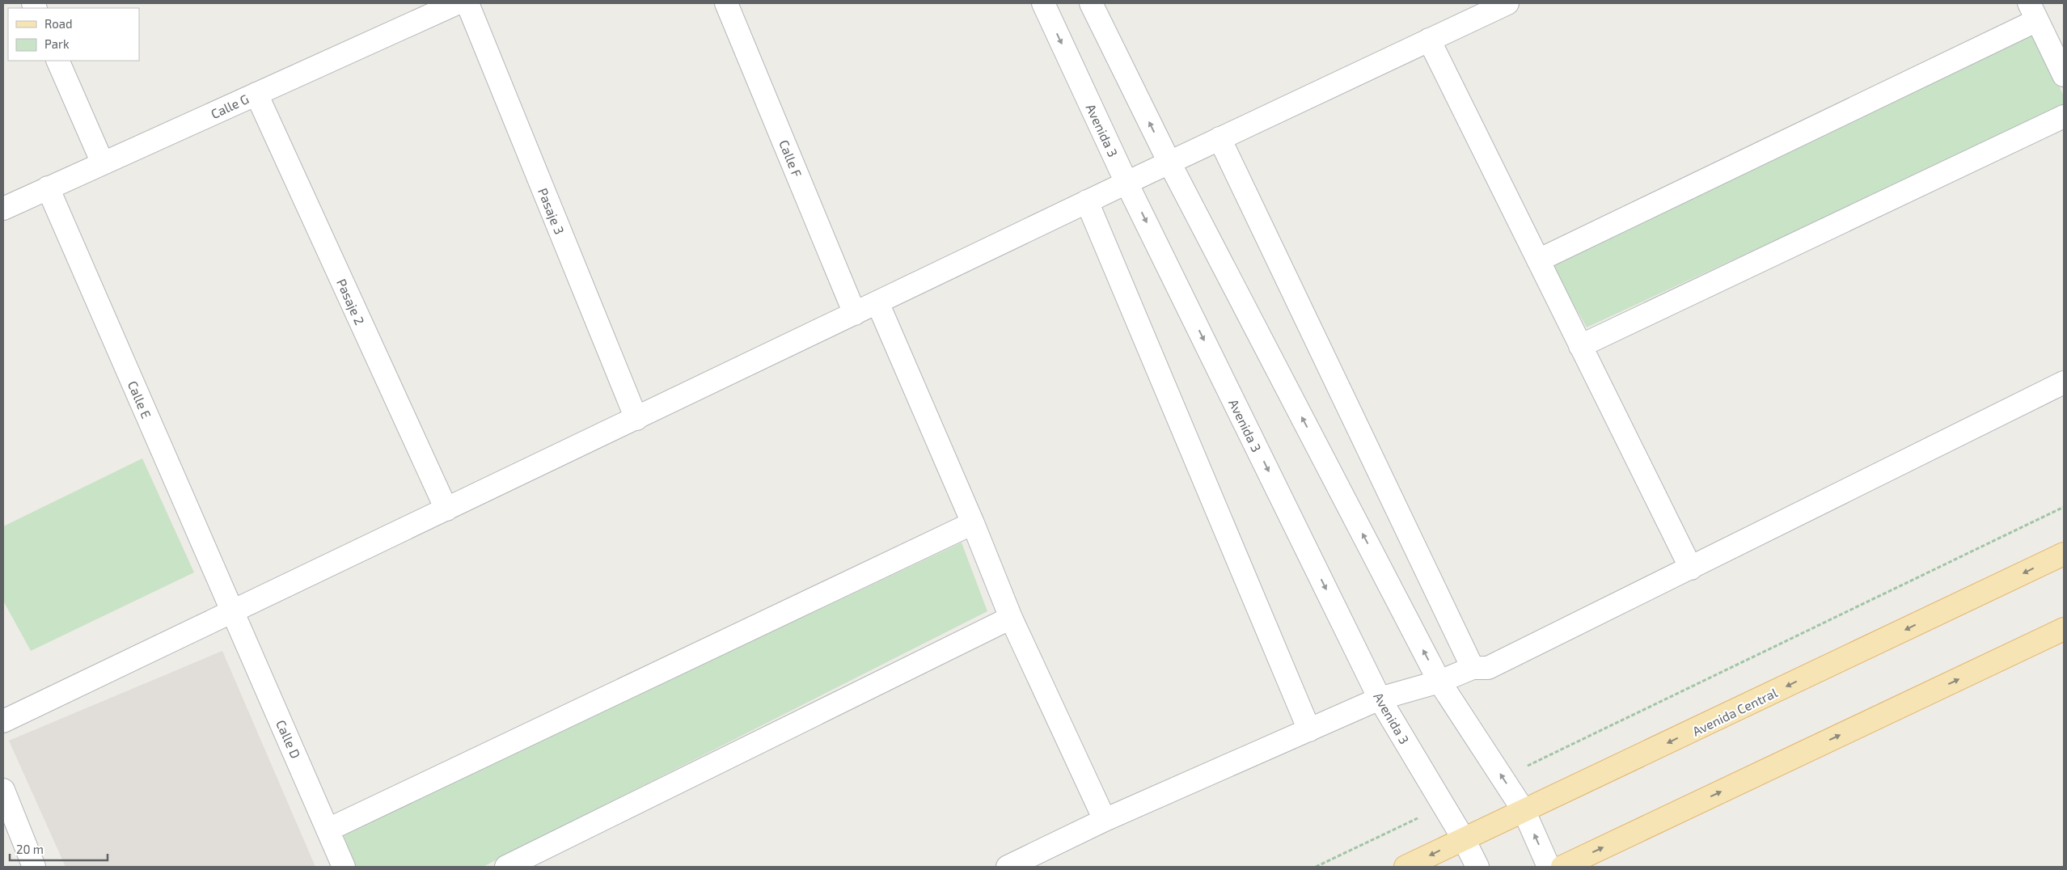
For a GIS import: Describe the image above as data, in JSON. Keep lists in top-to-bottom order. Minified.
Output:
{"streets":{"main road":["Avenida Central"],"street":["Calle G","Avenida 3","Calle F","Pasaje 3","Pasaje 2","Calle E","Calle D"]},"crossings":[["Calle G","Pasaje 2"],["Calle G","Calle E"],["Avenida 3","Avenida Central"],["Calle E","Calle D"]],"legend":["Road","Park"],"scale_bar":"20 m"}
